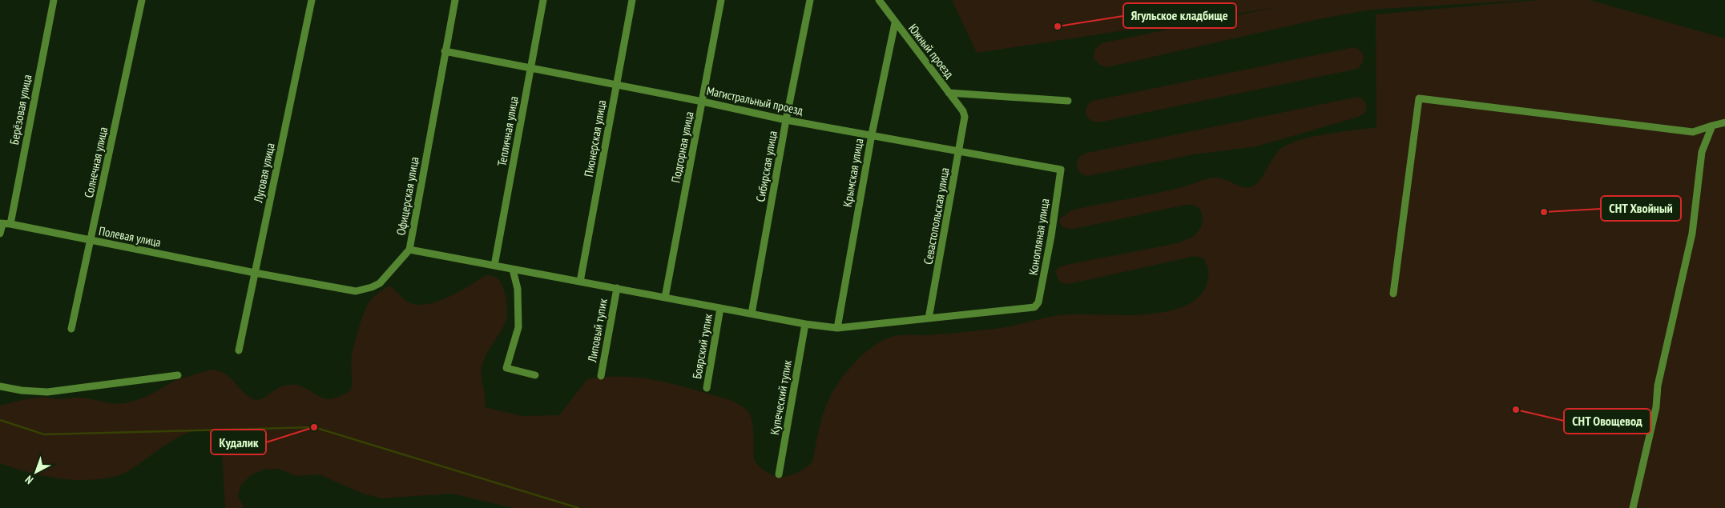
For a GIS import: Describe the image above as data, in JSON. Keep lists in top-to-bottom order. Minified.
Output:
{"streets":{"street":["Южный проезд","Магистральный проезд","Берёзовая улица","Тепличная улица","Пионерская улица","Подгорная улица","Солнечная улица","Сибирская улица","Луговая улица","Крымская улица","Офицерская улица","Севастопольская улица","Полевая улица","Конопляная улица","Липовый тупик","Боярский тупик","Купеческий тупик"]},"crossings":[["Южный проезд","Крымская улица"],["Южный проезд","Севастопольская улица"],["Магистральный проезд","Тепличная улица"],["Магистральный проезд","Пионерская улица"],["Магистральный проезд","Подгорная улица"],["Магистральный проезд","Сибирская улица"],["Магистральный проезд","Крымская улица"],["Магистральный проезд","Офицерская улица"],["Магистральный проезд","Севастопольская улица"],["Магистральный проезд","Конопляная улица"],["Берёзовая улица","Полевая улица"],["Солнечная улица","Полевая улица"],["Луговая улица","Офицерская улица"],["Луговая улица","Полевая улица"],["Офицерская улица","Полевая улица"],["Севастопольская улица","Конопляная улица"]],"places":["Ягульское кладбище","СНТ Хвойный","СНТ Овощевод","Кудалик"],"north":"bottom left"}
